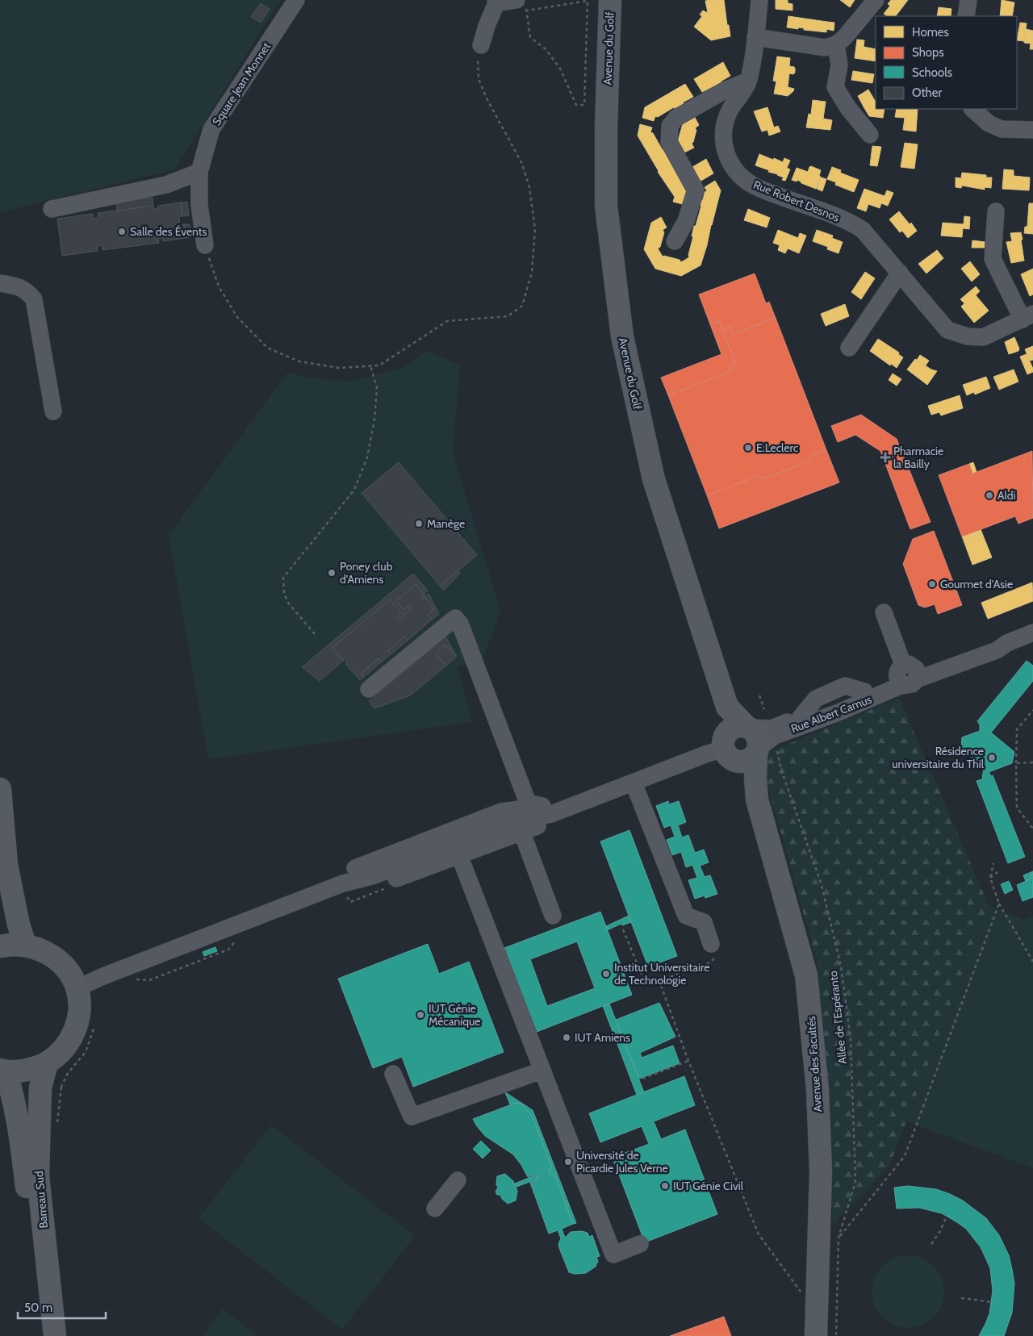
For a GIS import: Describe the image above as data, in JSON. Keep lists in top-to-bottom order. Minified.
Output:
{"streets":{"main road":["Avenue du Golf","Avenue des Facultés","Barreau Sud"],"street":["Square Jean Monnet","Rue Robert Desnos","Rue Albert Camus"],"path":["Allée de l’Espéranto"]},"crossings":[["Avenue du Golf","Rue Albert Camus"],["Avenue du Golf","Avenue des Facultés"],["Rue Albert Camus","Allée de l’Espéranto"],["Rue Albert Camus","Avenue des Facultés"],["Allée de l’Espéranto","Avenue des Facultés"]],"places":{"other":["Salle des Évents","E.Leclerc","Aldi","Manège","Poney club d'Amiens","Gourmet d'Asie","Résidence universitaire du Thil","Institut Universitaire de Technologie","IUT Génie Mécanique","IUT Amiens","Université de Picardie Jules Verne","IUT Génie Civil"],"health":["Pharmacie la Bailly"]},"legend":["Homes","Shops","Schools","Other"],"scale_bar":"50 m"}
